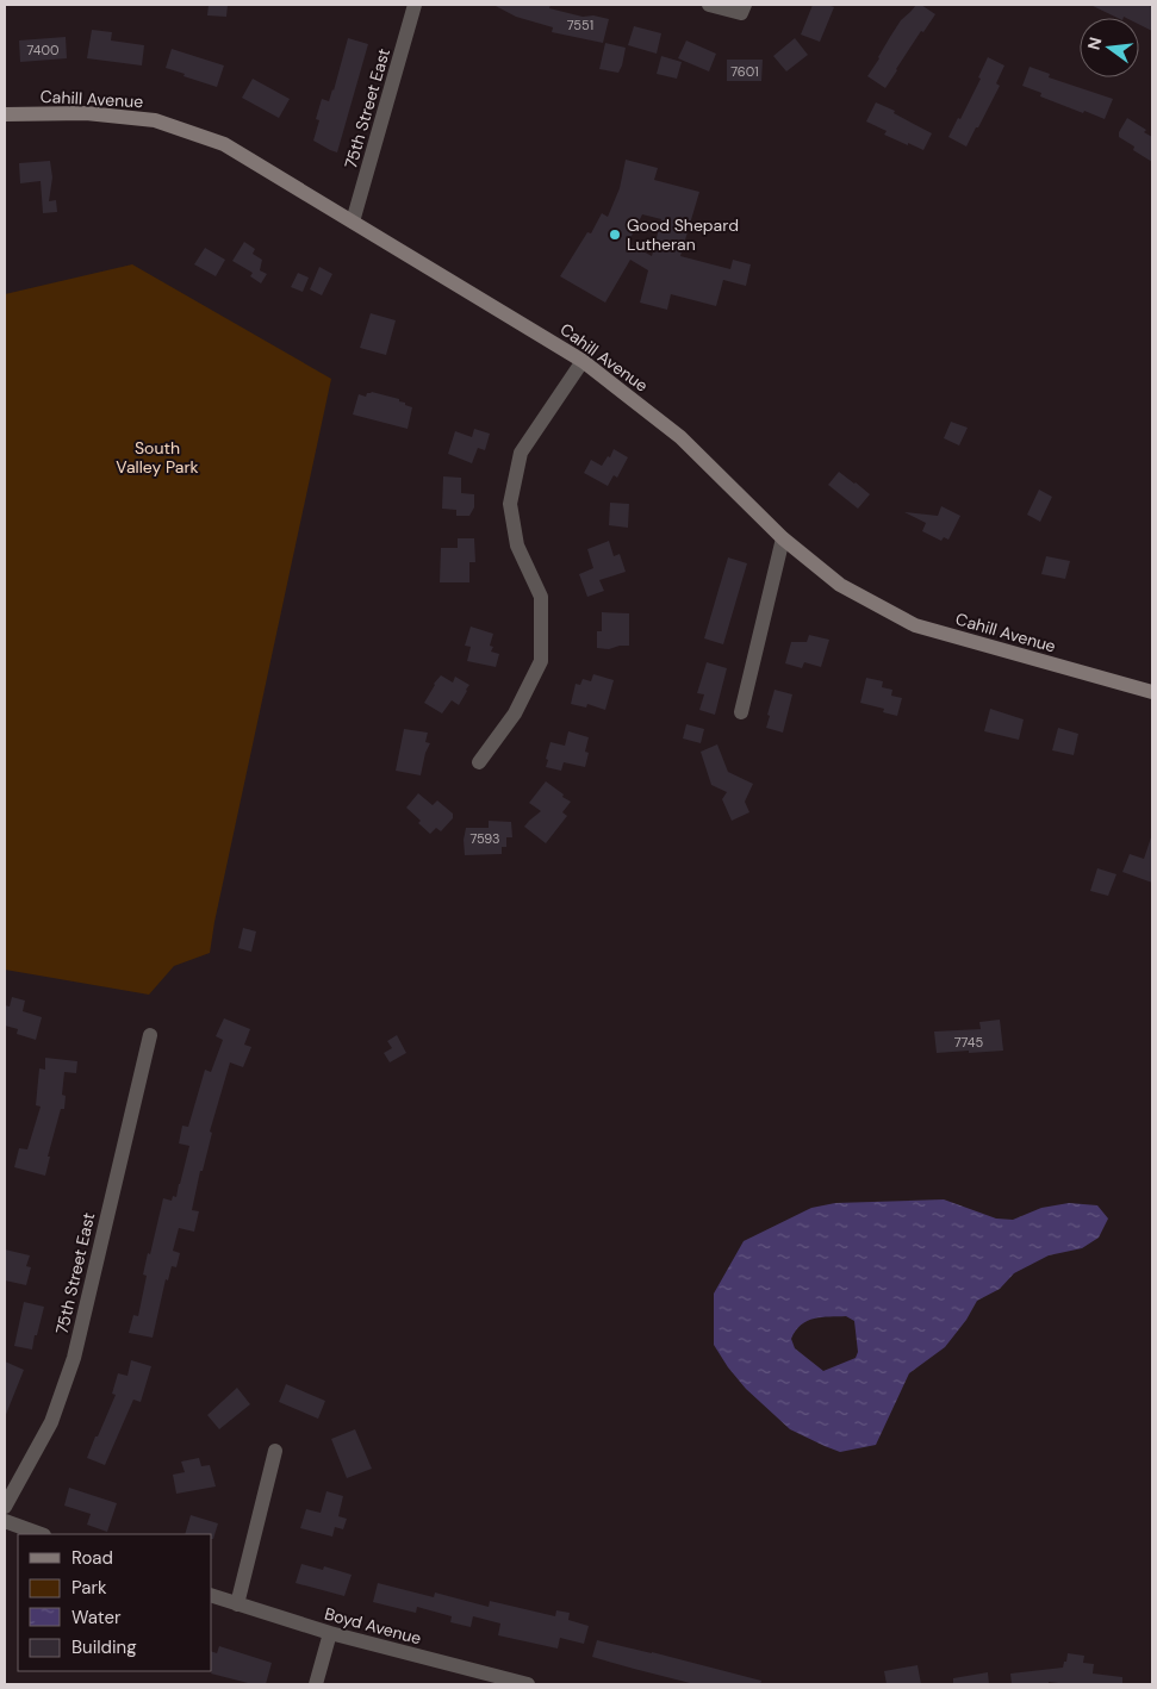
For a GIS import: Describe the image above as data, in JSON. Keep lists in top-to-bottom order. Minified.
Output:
{"streets":{"street":["Cahill Avenue","75th Street East","Boyd Avenue"]},"crossings":[["Cahill Avenue","75th Street East"]],"parks":["South Valley Park"],"places":["Good Shepard Lutheran"],"house_numbers":["7551","7400","7601","7593","7745"],"legend":["Road","Park","Water","Building"],"north":"left"}
